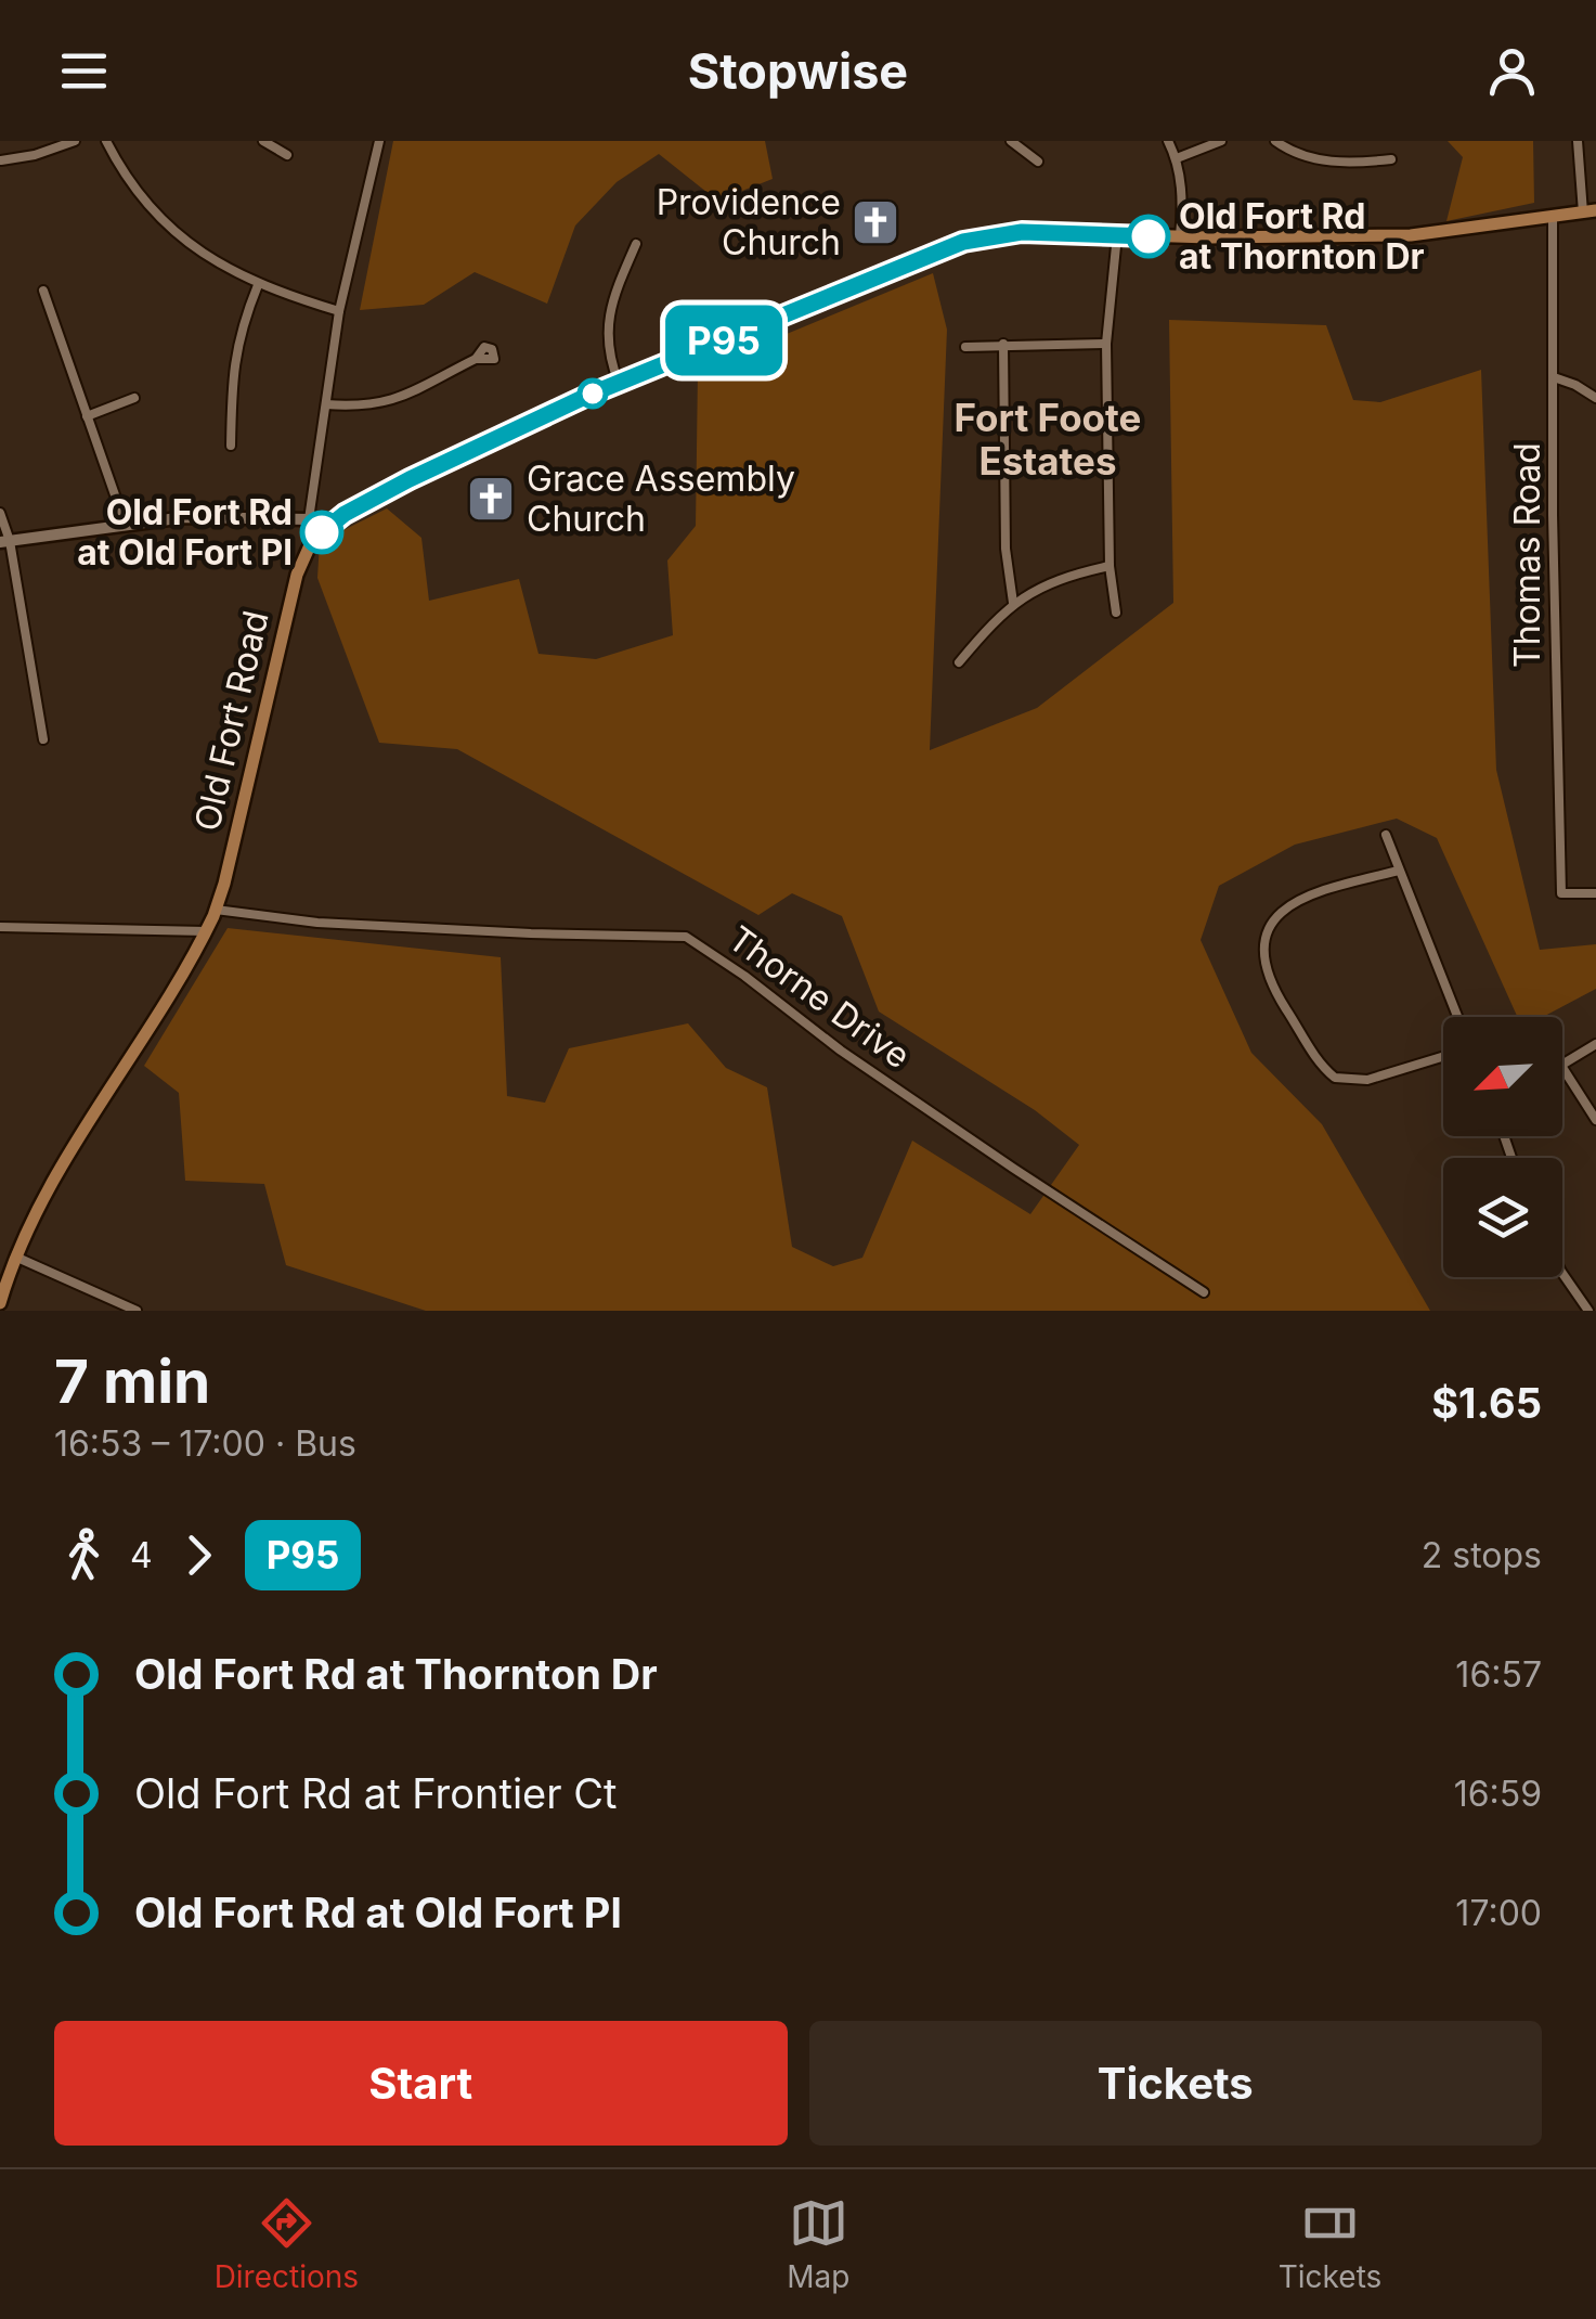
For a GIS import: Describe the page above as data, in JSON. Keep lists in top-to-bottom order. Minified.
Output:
{"streets":{"main road":["Old Fort Road"],"street":["Thomas Road","Thorne Drive"]},"crossings":[["Thomas Road","Old Fort Road"],["Old Fort Road","Thorne Drive"]],"districts":["Fort Foote Estates"],"places":{"church":["Providence Church","Grace Assembly Church"],"other":["Old Fort Rd at Thornton Dr","Old Fort Rd at Old Fort Pl"]},"lines":["bus line P95"],"north":"bottom left","page":{"header":"Stopwise","on_map":"P95","heading":["7 min","16:53 – 17:00 · Bus","$1.65"],"legs":["4","P95","2 stops"],"list":[{"name":"Old Fort Rd at Thornton Dr","value":"16:57"},{"name":"Old Fort Rd at Frontier Ct","value":"16:59"},{"name":"Old Fort Rd at Old Fort Pl","value":"17:00"}],"buttons":["Start","Tickets"],"tabs":["Directions","Map","Tickets"]}}
